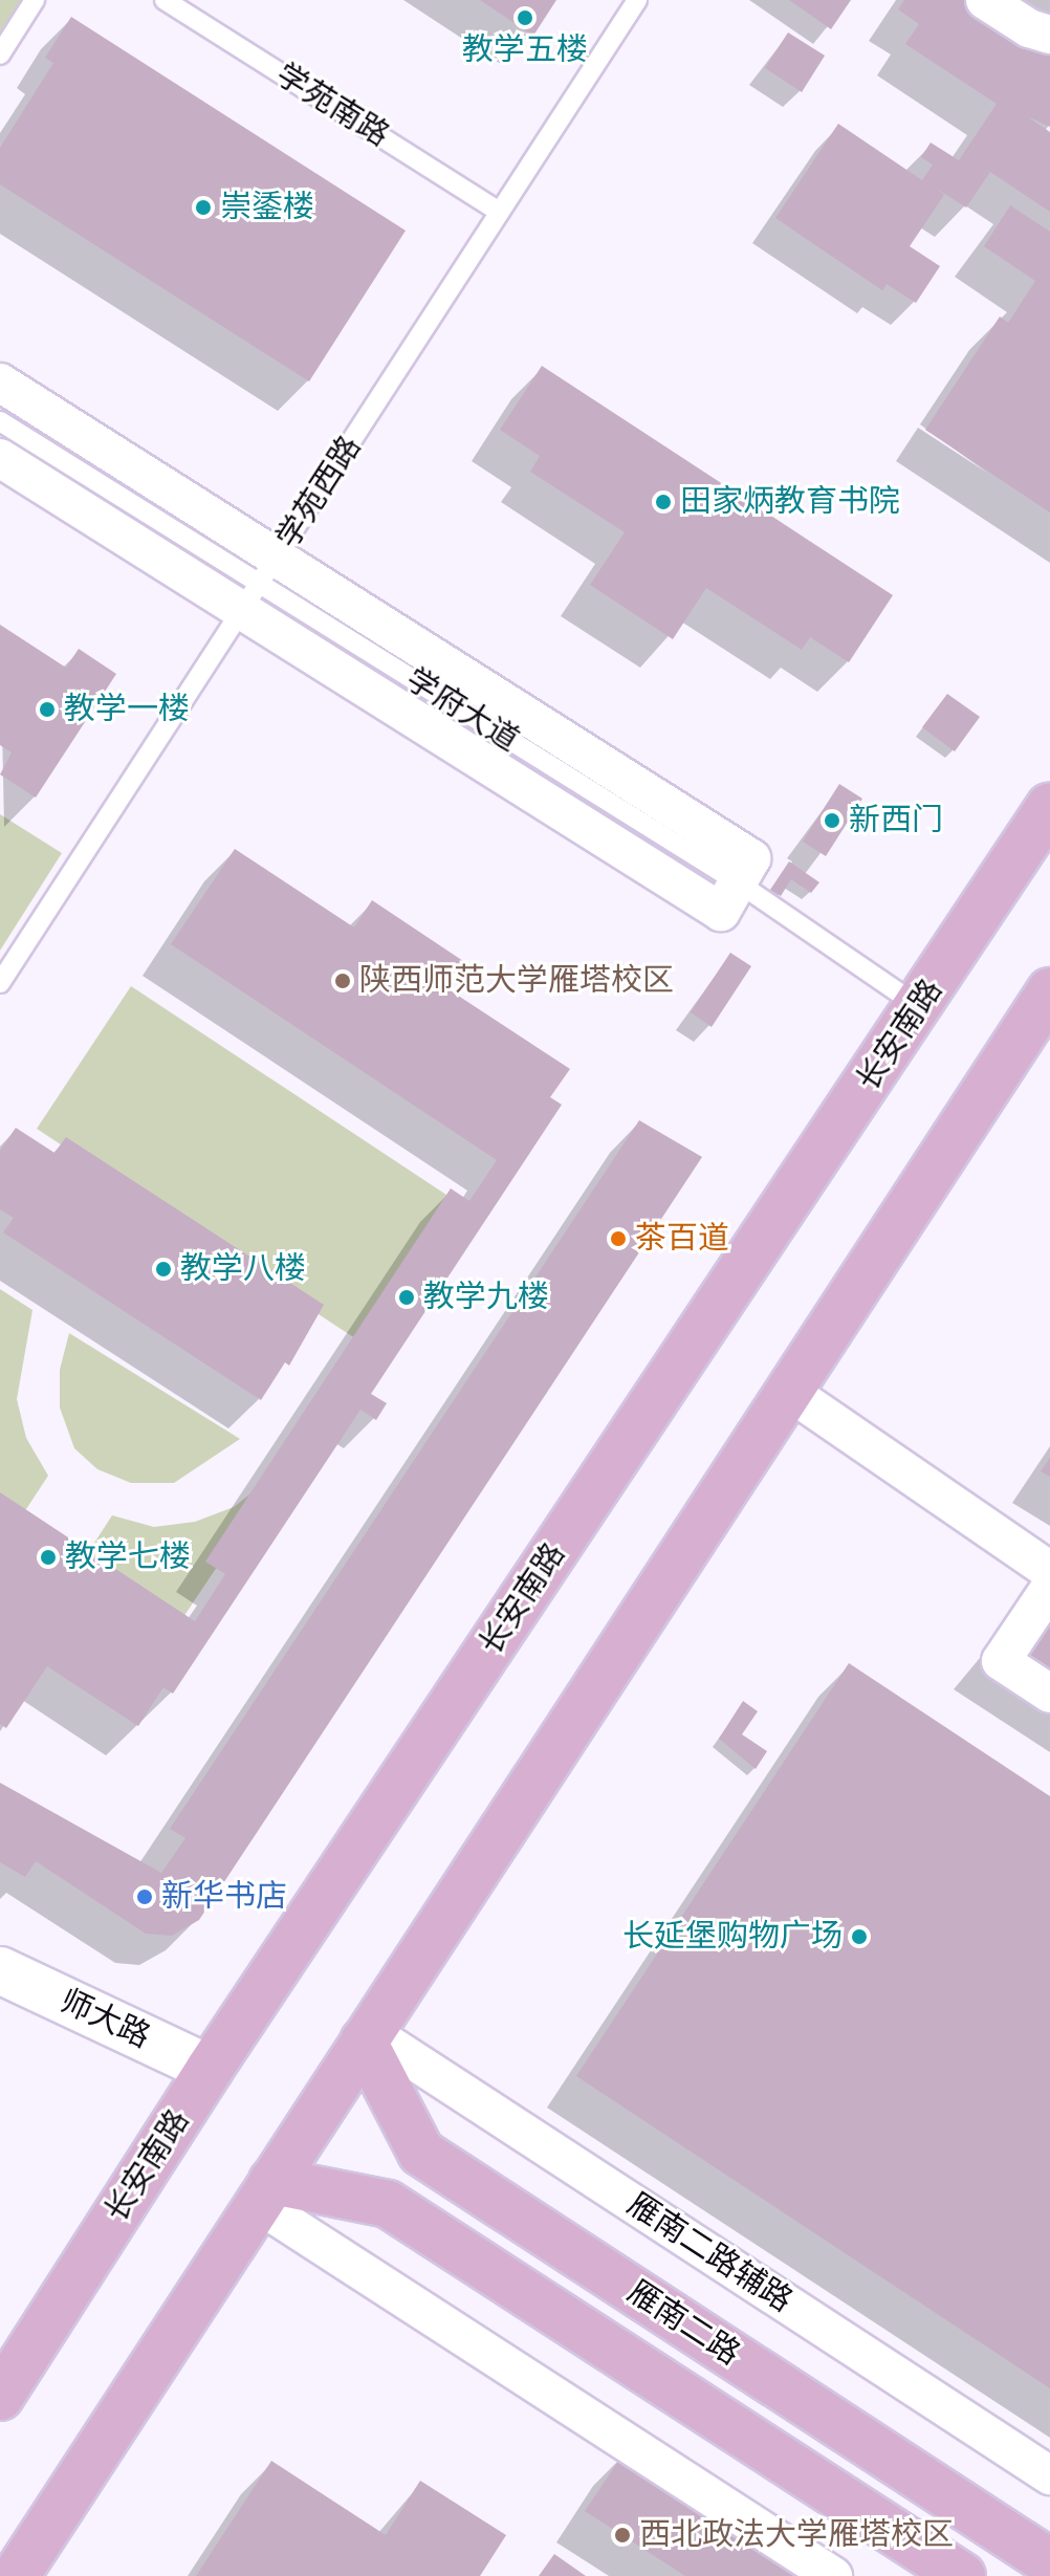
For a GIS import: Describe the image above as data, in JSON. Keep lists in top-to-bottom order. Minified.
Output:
{"streets":{"main road":["长安南路","雁南二路"],"street":["师大路","雁南二路辅路"],"lane":["学苑南路","学苑西路"]},"crossings":[["学苑南路","学苑西路"],["长安南路","师大路"],["雁南二路辅路","雁南二路"]],"places":["教学五楼","崇鋈楼","田家炳教育书院","教学一楼","新西门","陕西师范大学雁塔校区","茶百道","教学八楼","教学九楼","教学七楼","新华书店","长延堡购物广场","西北政法大学雁塔校区"]}
